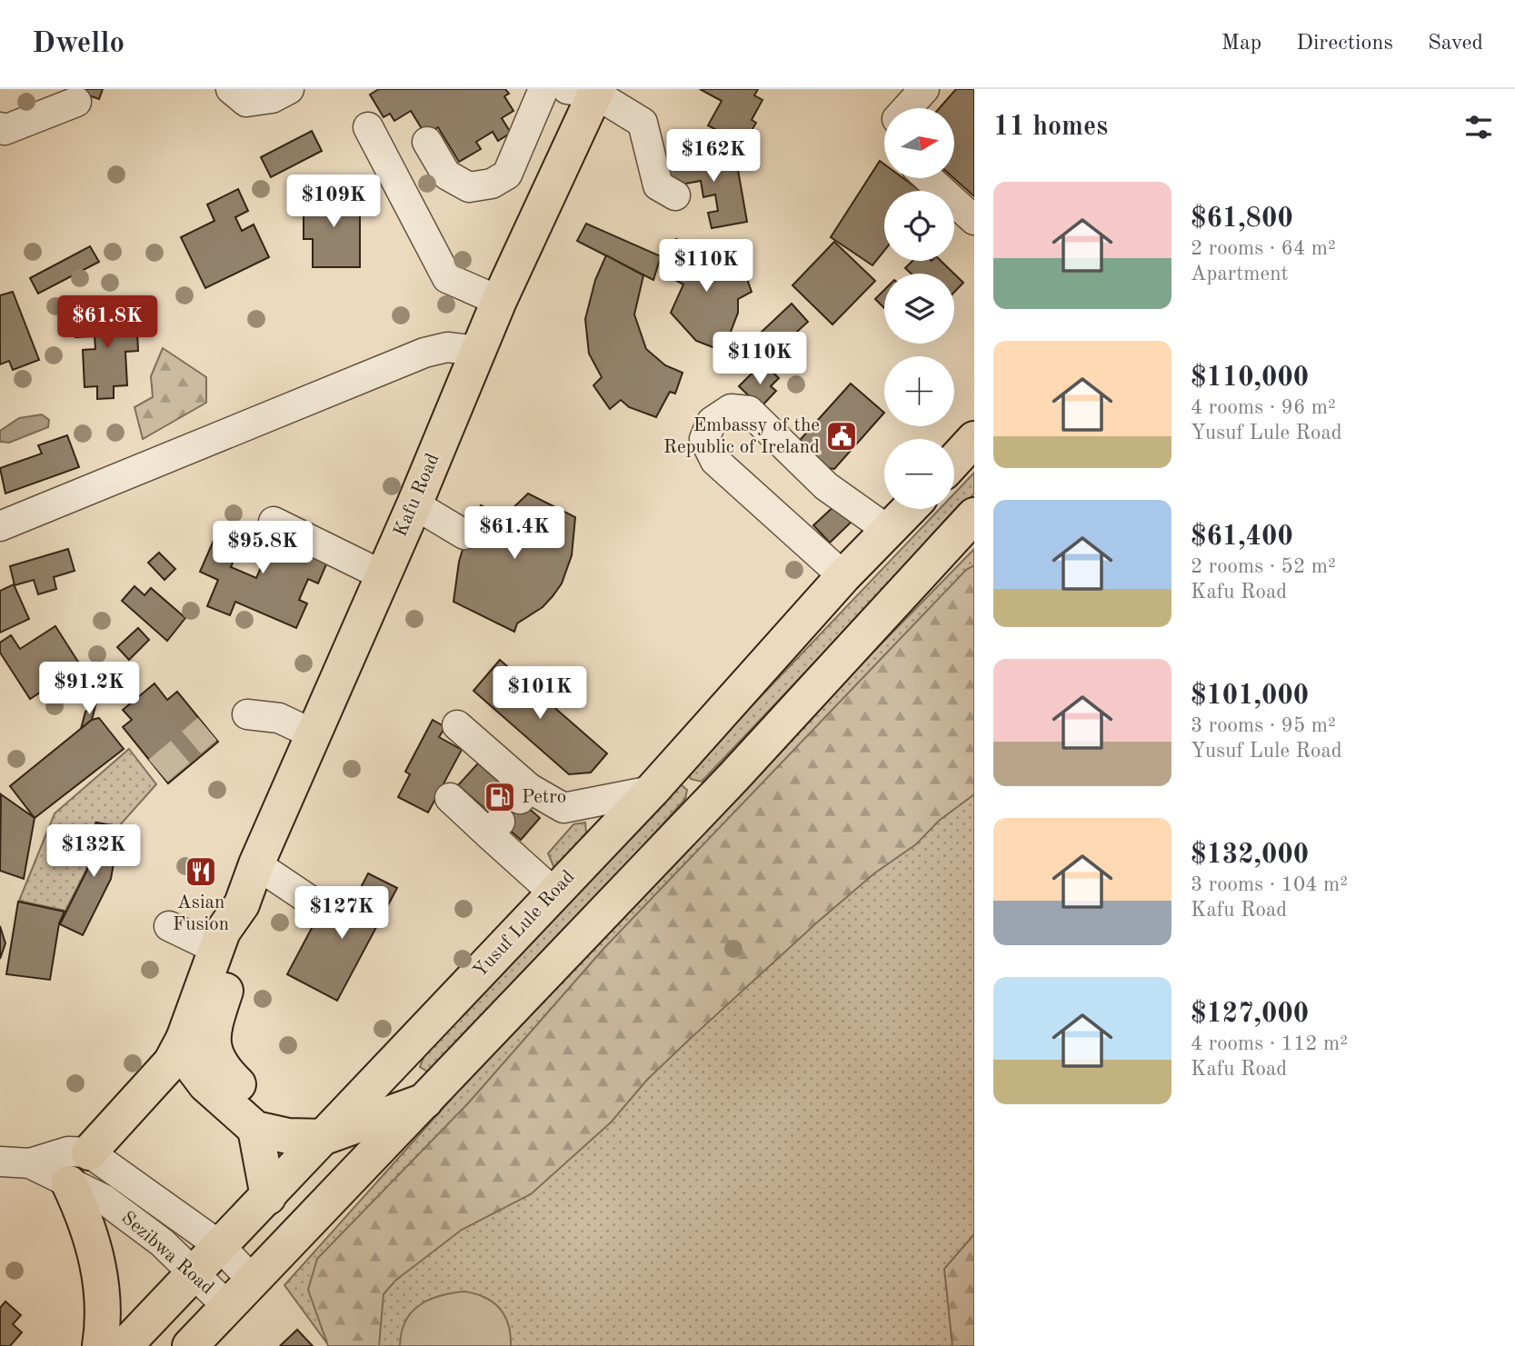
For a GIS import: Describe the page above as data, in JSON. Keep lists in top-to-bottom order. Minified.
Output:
{"streets":{"main road":["Kafu Road","Yusuf Lule Road"],"street":["Sezibwa Road"]},"crossings":[["Kafu Road","Yusuf Lule Road"],["Yusuf Lule Road","Sezibwa Road"]],"places":{"public building":["Embassy of the Republic of Ireland"],"fuel station":["Petro"],"restaurant":["Asian Fusion"]},"north":"right","page":{"header":"Dwello","nav":["Map","Directions","Saved"],"heading":"11 homes","map_buttons":["+","−"],"price":["$162K","$109K","$110K","$61.8K","$110K","$61.4K","$95.8K","$91.2K","$101K","$132K","$127K"],"list":[{"name":"$61,800","note":"2 rooms · 64 m² · Apartment"},{"name":"$110,000","note":"4 rooms · 96 m² · Yusuf Lule Road"},{"name":"$61,400","note":"2 rooms · 52 m² · Kafu Road"},{"name":"$101,000","note":"3 rooms · 95 m² · Yusuf Lule Road"},{"name":"$132,000","note":"3 rooms · 104 m² · Kafu Road"},{"name":"$127,000","note":"4 rooms · 112 m² · Kafu Road"}]}}
